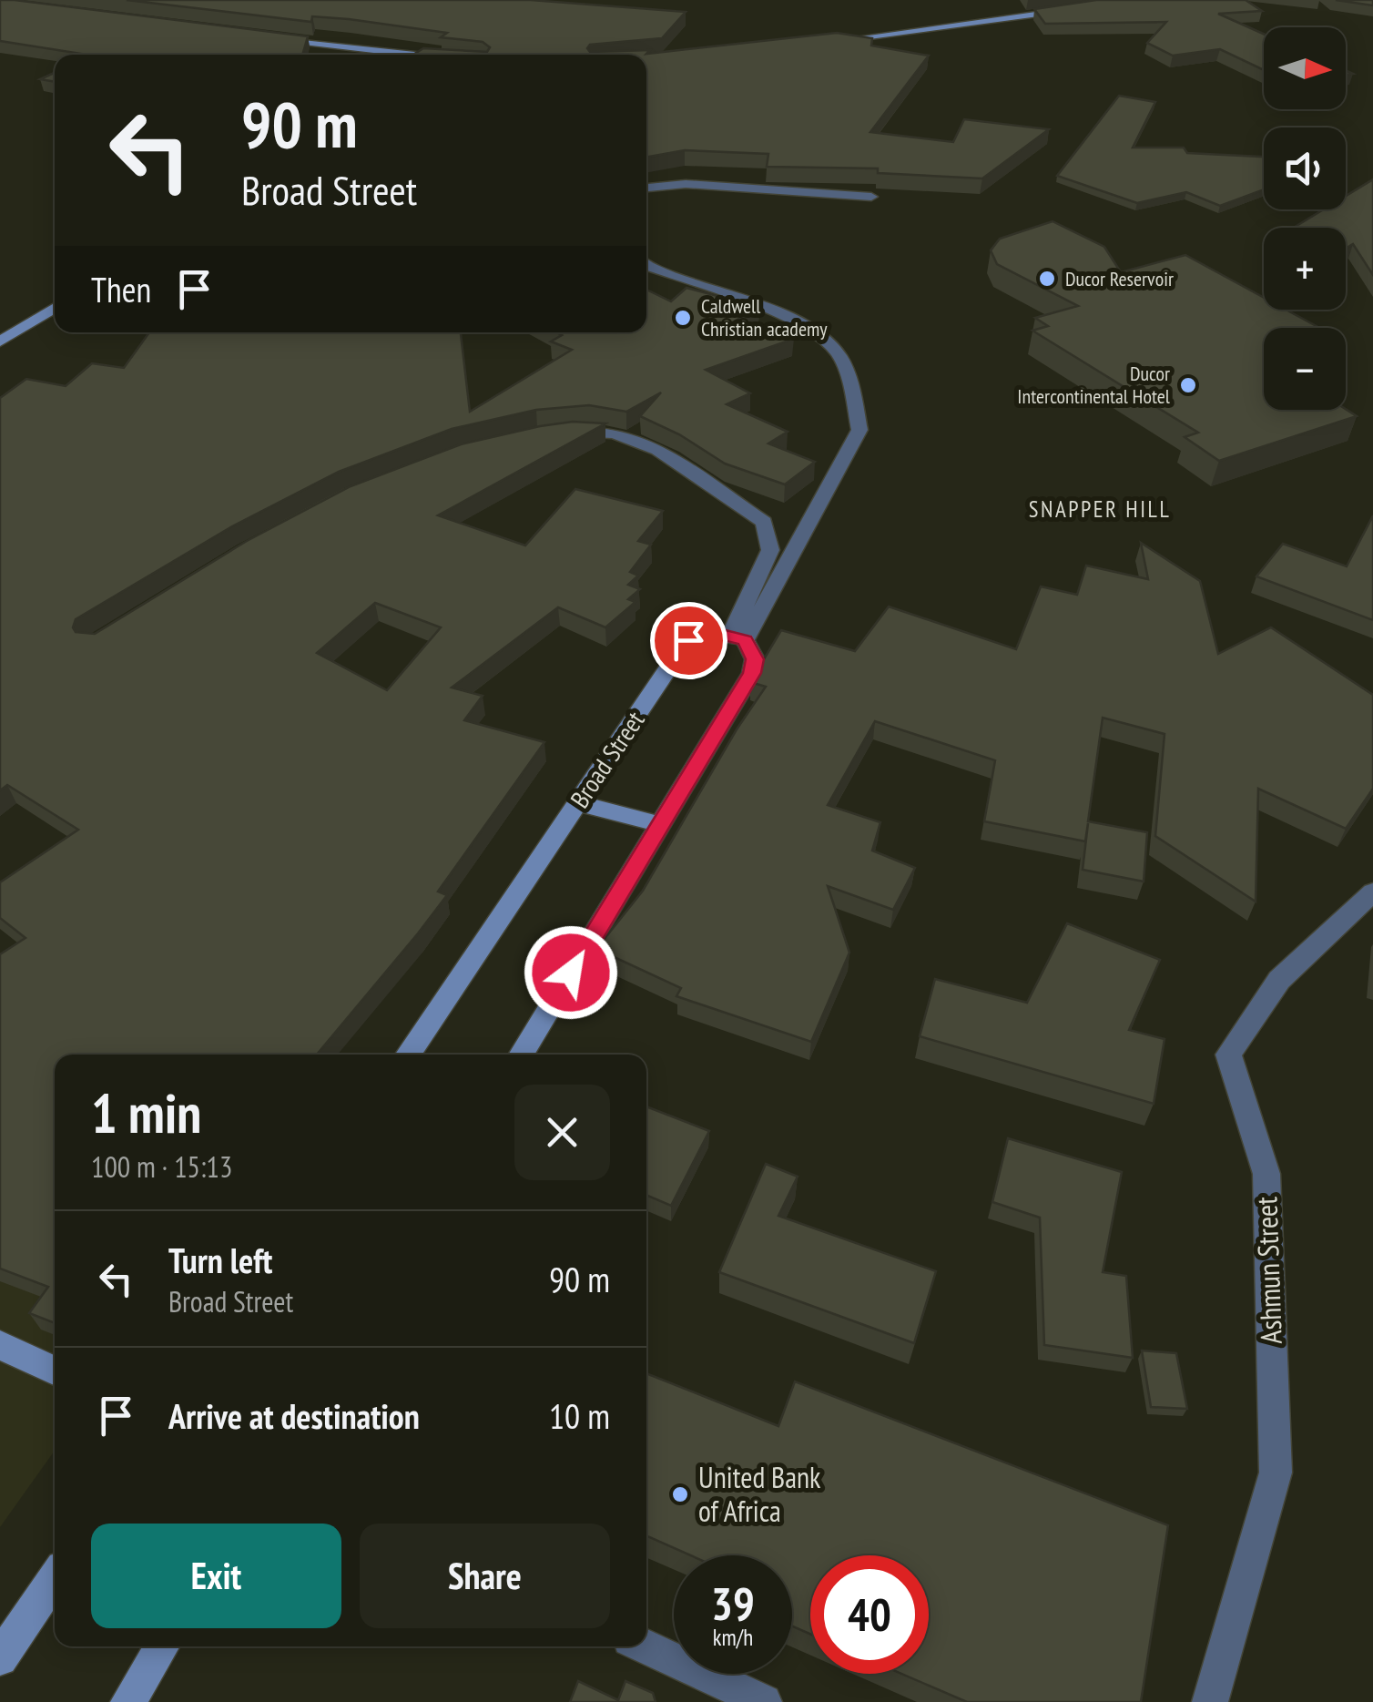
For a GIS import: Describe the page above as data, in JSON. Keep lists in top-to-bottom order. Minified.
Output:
{"streets":{"street":["Broad Street","Ashmun Street"]},"districts":["SNAPPER HILL"],"places":["Ducor Reservoir","Caldwell Christian academy","Ducor Intercontinental Hotel","United Bank of Africa"],"north":"right","page":{"map_buttons":["+","−"],"turn":["90 m","Broad Street"],"then":"Then","heading":["1 min","100 m · 15:13"],"list":[{"name":"Turn left","note":"Broad Street","value":"90 m"},{"name":"Arrive at destination","value":"10 m"}],"buttons":["Exit","Share"],"speed":"39 km/h","limit":"40"}}
